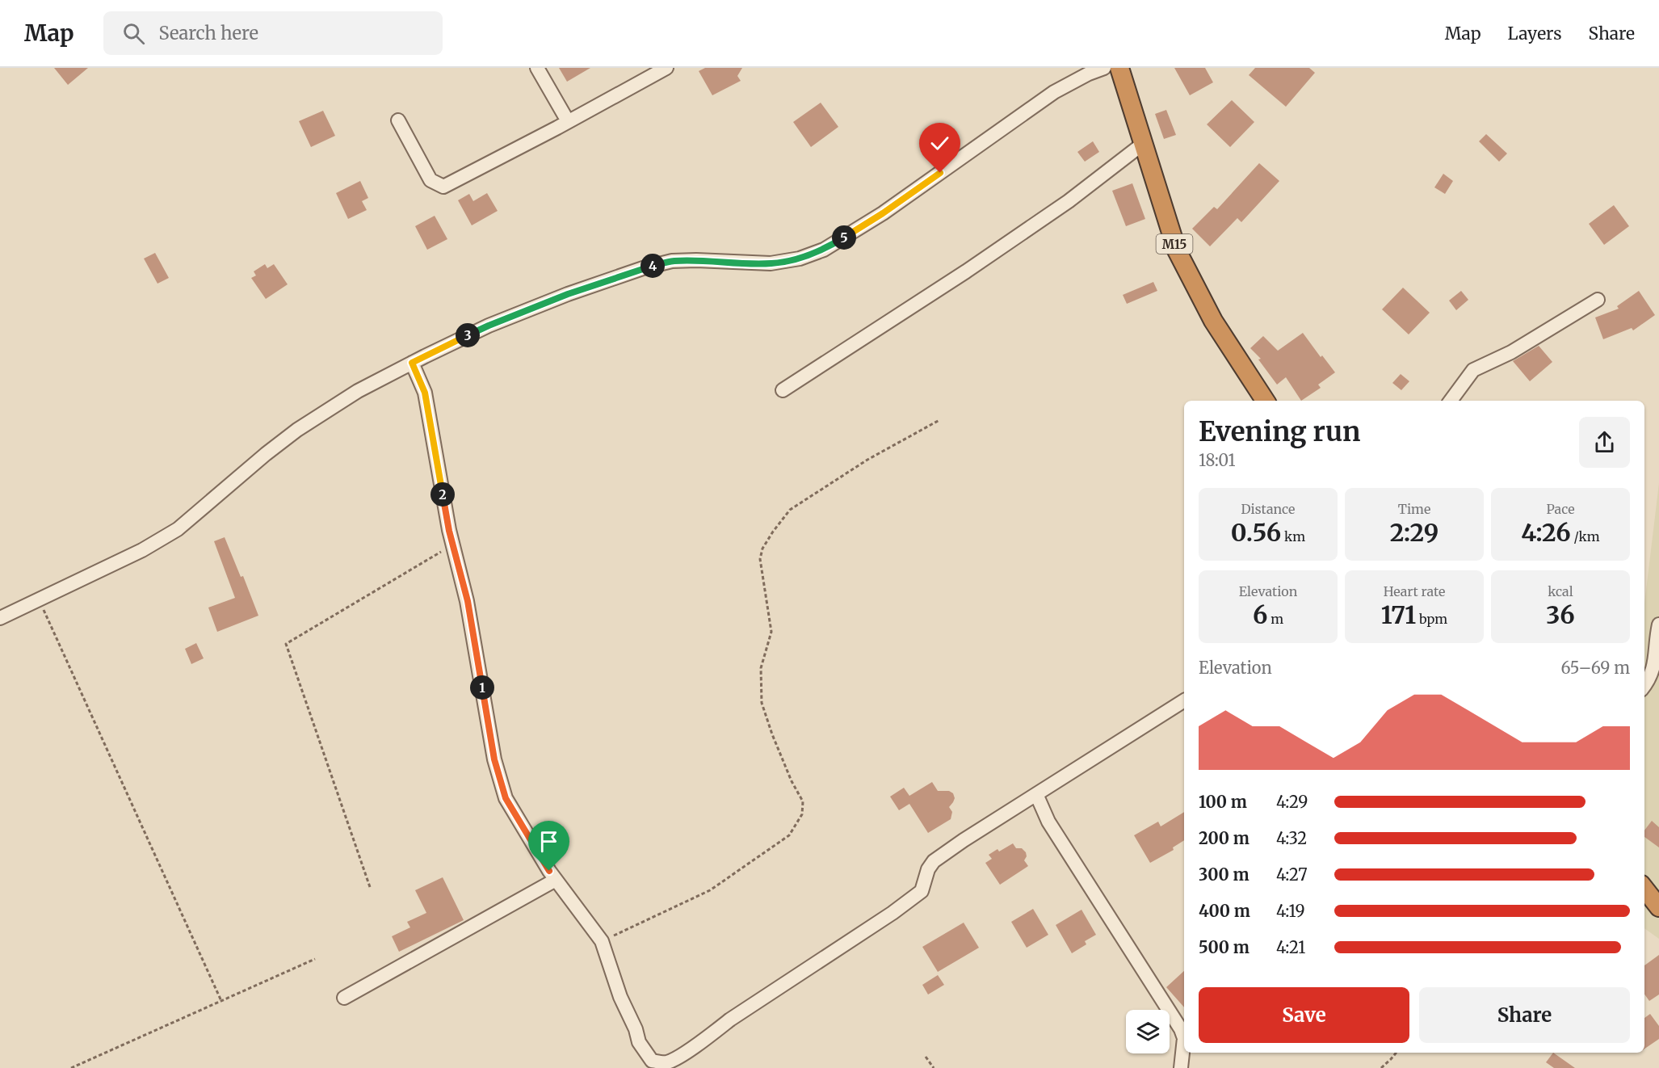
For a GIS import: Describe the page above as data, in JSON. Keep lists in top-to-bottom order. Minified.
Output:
{"streets":{"highway":["M15"]},"page":{"header":"Map","search":"Search here","nav":["Map","Layers","Share"],"pins":["5","4","3","2","1"],"heading":["Evening run","18:01"],"stats":[["Distance","0.56 km"],["Time","2:29"],["Pace","4:26 /km"],["Elevation","6 m"],["Heart rate","171 bpm"],["kcal","36"]],"chart":["Elevation","65–69 m"],"list":[{"name":"100 m","note":"4:29"},{"name":"200 m","note":"4:32"},{"name":"300 m","note":"4:27"},{"name":"400 m","note":"4:19"},{"name":"500 m","note":"4:21"}],"buttons":["Save","Share"]}}
